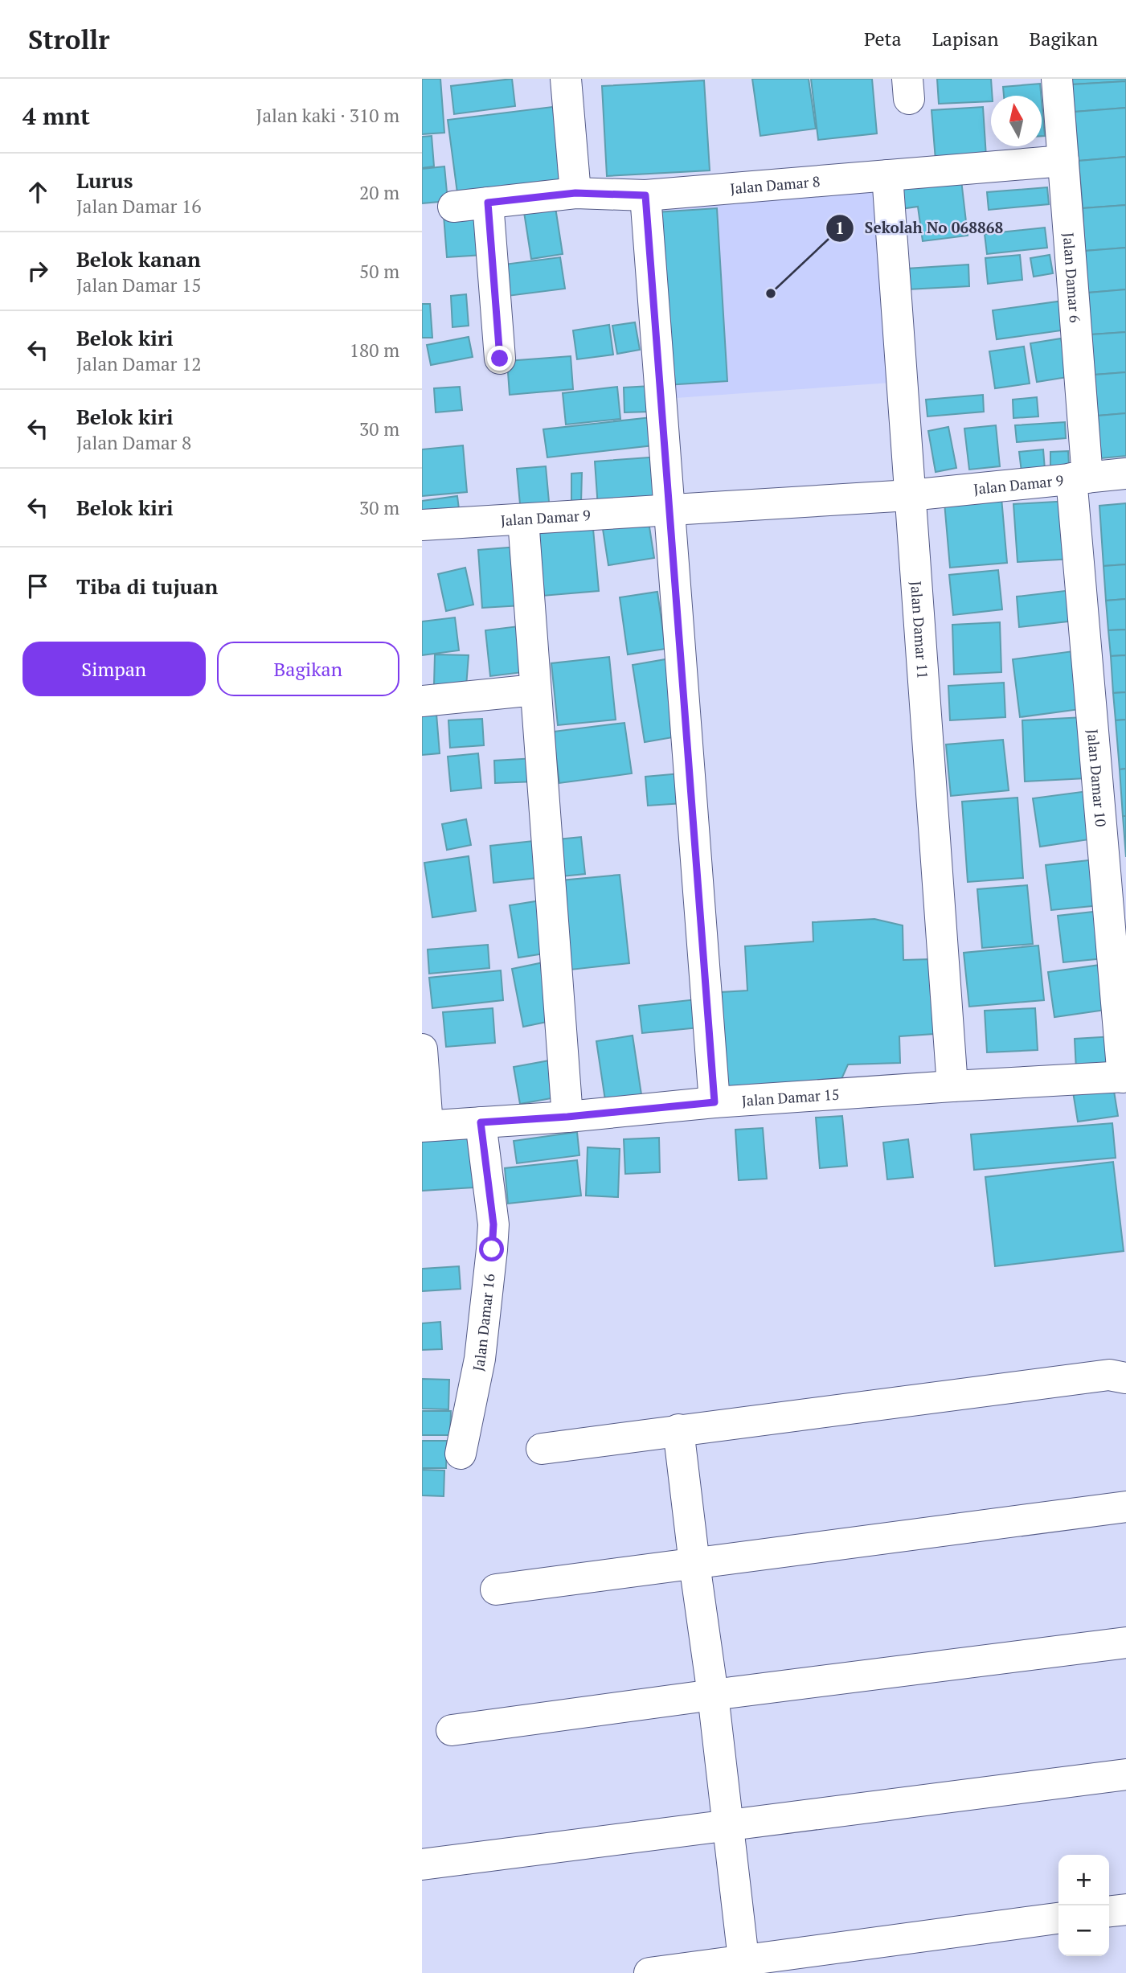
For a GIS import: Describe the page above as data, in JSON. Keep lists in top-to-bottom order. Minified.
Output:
{"streets":{"street":["Jalan Damar 8","Jalan Damar 6","Jalan Damar 9","Jalan Damar 11","Jalan Damar 10","Jalan Damar 15","Jalan Damar 16"]},"crossings":[["Jalan Damar 8","Jalan Damar 6"],["Jalan Damar 8","Jalan Damar 11"],["Jalan Damar 6","Jalan Damar 9"],["Jalan Damar 6","Jalan Damar 10"],["Jalan Damar 9","Jalan Damar 11"],["Jalan Damar 9","Jalan Damar 10"],["Jalan Damar 11","Jalan Damar 15"],["Jalan Damar 10","Jalan Damar 15"],["Jalan Damar 15","Jalan Damar 16"]],"places":["Sekolah No 068868"],"north":"top","page":{"header":"Strollr","nav":["Peta","Lapisan","Bagikan"],"heading":["4 mnt","Jalan kaki · 310 m"],"list":[["Lurus","Jalan Damar 16","20 m"],["Belok kanan","Jalan Damar 15","50 m"],["Belok kiri","Jalan Damar 12","180 m"],["Belok kiri","Jalan Damar 8","30 m"],["Belok kiri","30 m"],"Tiba di tujuan"],"buttons":["Simpan","Bagikan"],"map_buttons":["+","−"]}}
